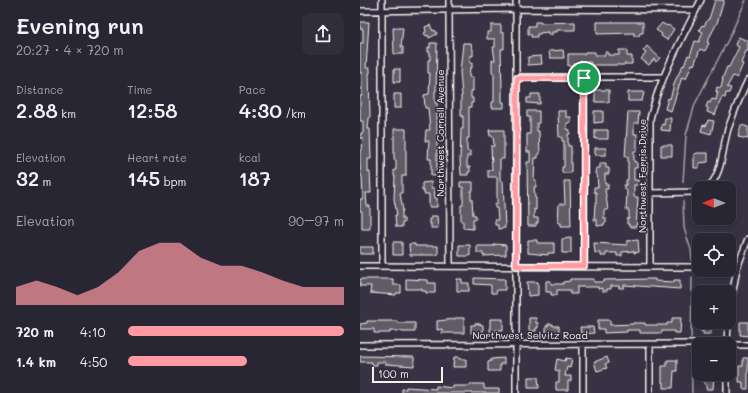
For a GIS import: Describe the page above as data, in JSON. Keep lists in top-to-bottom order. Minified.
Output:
{"streets":{"street":["Northwest Cornell Avenue","Northwest Ferris Drive","Northwest Selvitz Road"]},"scale_bar":"100 m","north":"left","page":{"heading":["Evening run","20:27 · 4 × 720 m"],"stats":[["Distance","2.88 km"],["Time","12:58"],["Pace","4:30 /km"],["Elevation","32 m"],["Heart rate","145 bpm"],["kcal","187"]],"map_buttons":["+","−"],"chart":["Elevation","90–97 m"],"list":[{"name":"720 m","note":"4:10"},{"name":"1.4 km","note":"4:50"}],"scale":"100 m"}}
